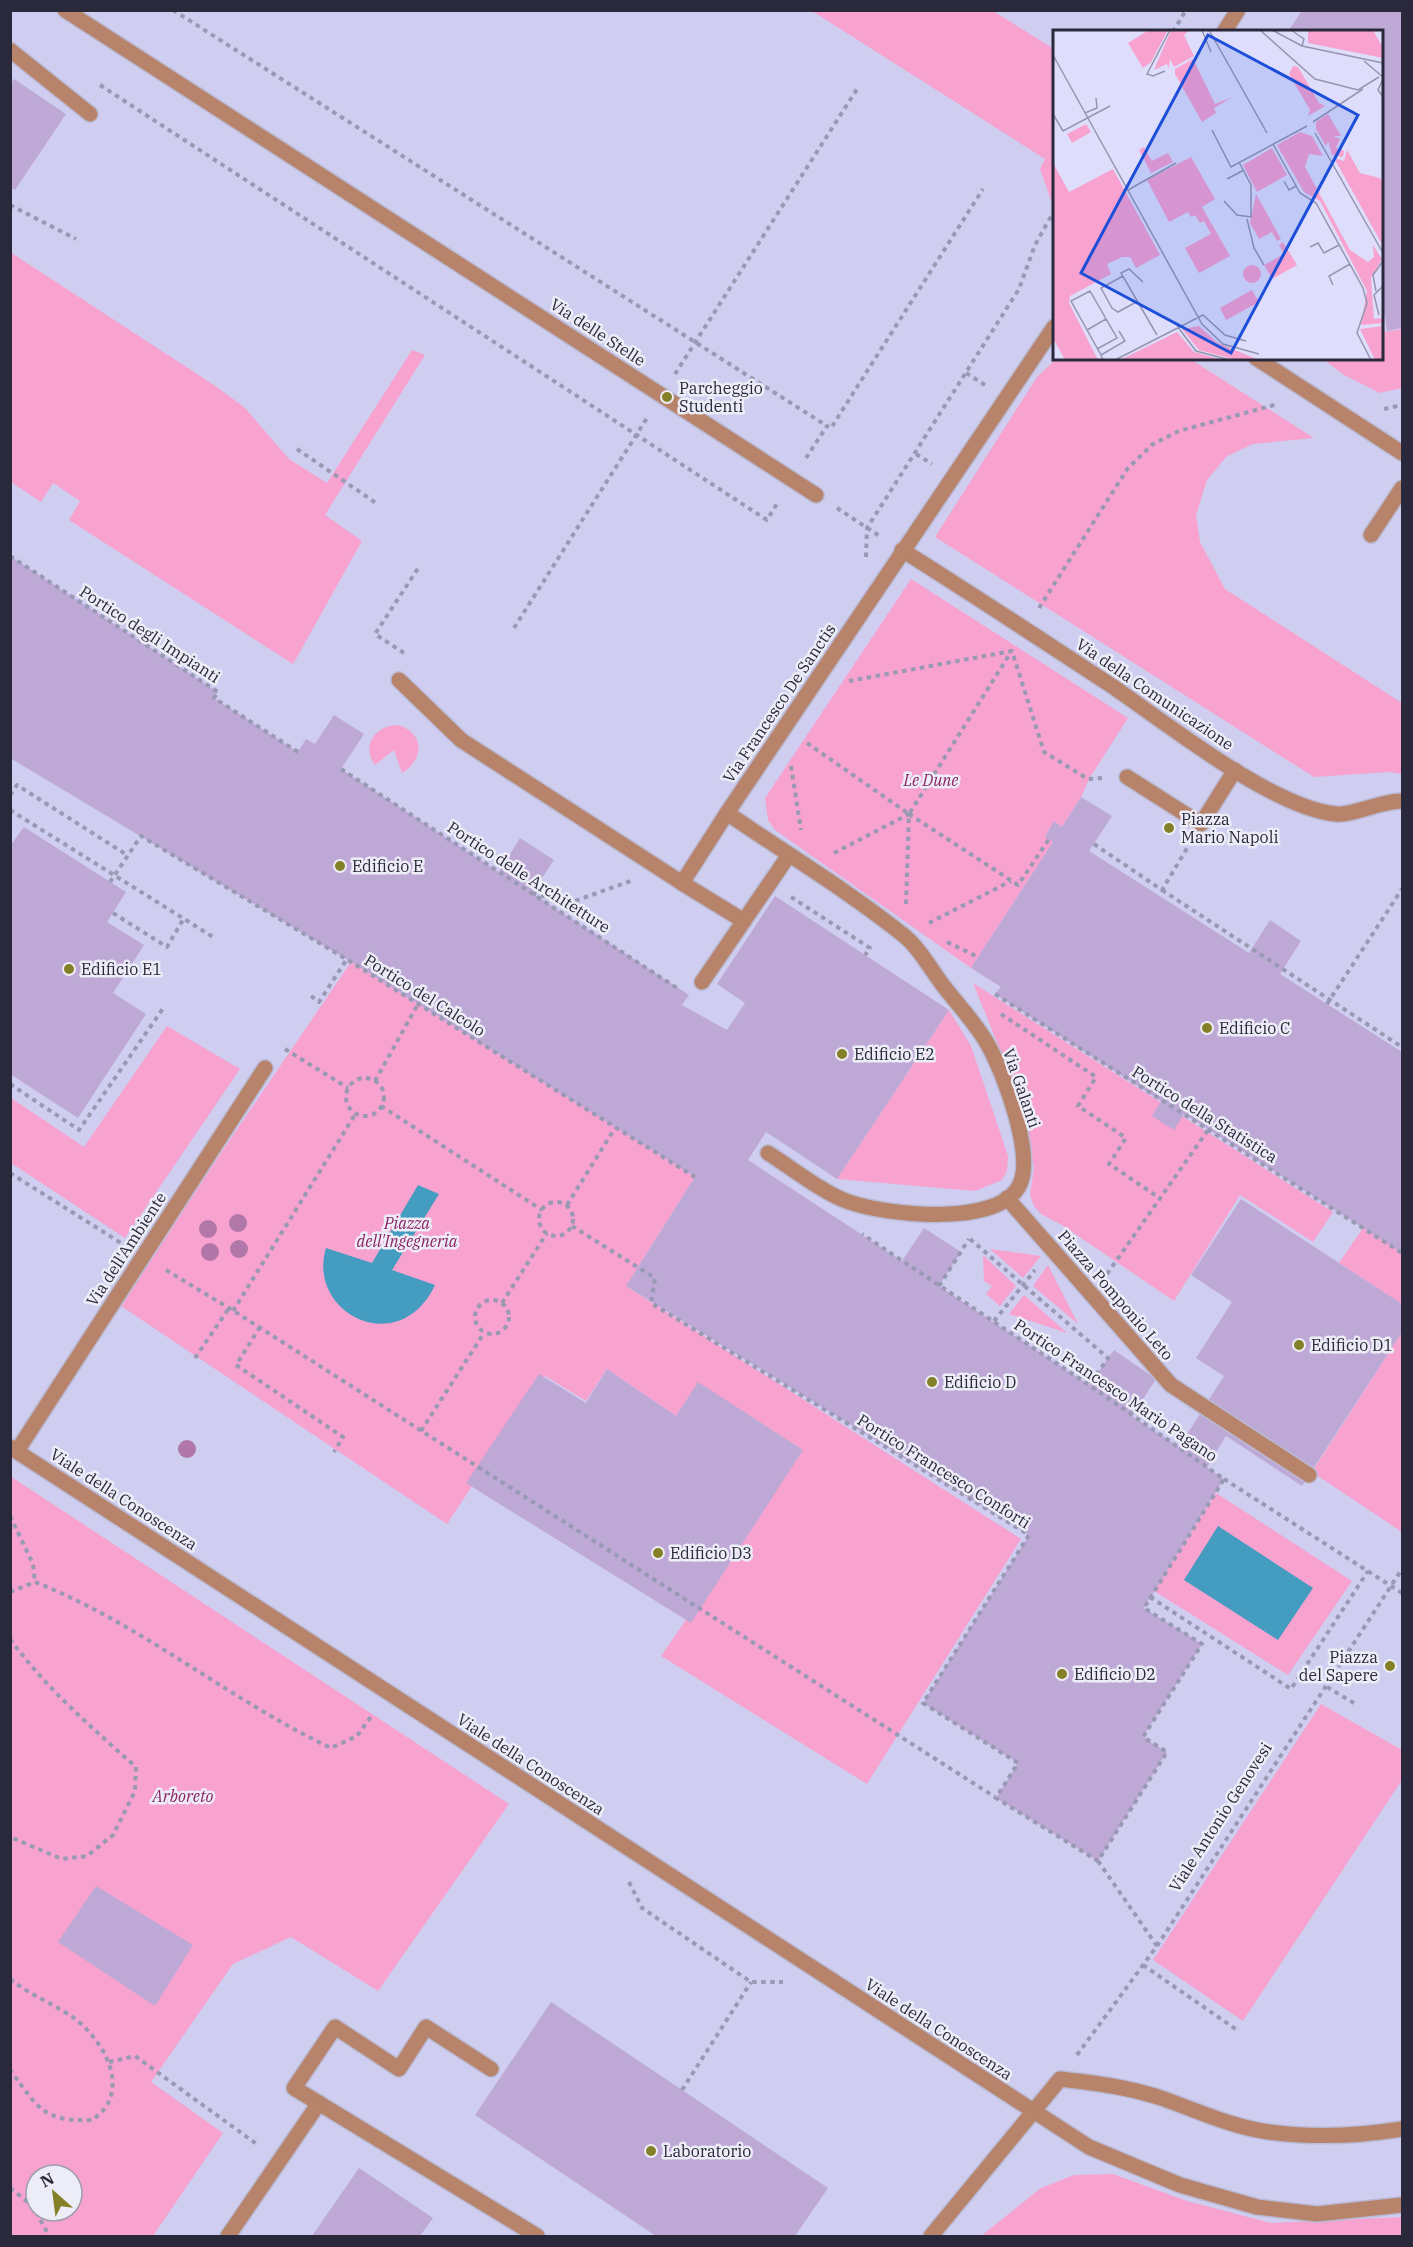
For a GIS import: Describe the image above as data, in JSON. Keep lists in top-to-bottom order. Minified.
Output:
{"streets":{"street":["Via delle Stelle","Via della Comunicazione","Via Francesco De Sanctis","Via Galanti","Via dell'Ambiente","Piazza Pomponio Leto","Viale della Conoscenza"],"path":["Portico degli Impianti","Portico delle Architetture","Portico del Calcolo","Portico della Statistica","Portico Francesco Mario Pagano","Portico Francesco Conforti","Viale Antonio Genovesi"]},"crossings":[["Via della Comunicazione","Via Francesco De Sanctis"],["Via Francesco De Sanctis","Via Galanti"],["Via Galanti","Piazza Pomponio Leto"],["Via dell'Ambiente","Viale della Conoscenza"]],"parks":["Le Dune","Piazza dell'Ingegneria","Arboreto"],"places":["Parcheggio Studenti","Piazza Mario Napoli","Edificio E","Edificio E1","Edificio C","Edificio E2","Edificio D1","Edificio D","Edificio D3","Piazza del Sapere","Edificio D2","Laboratorio"],"north":"top left"}
